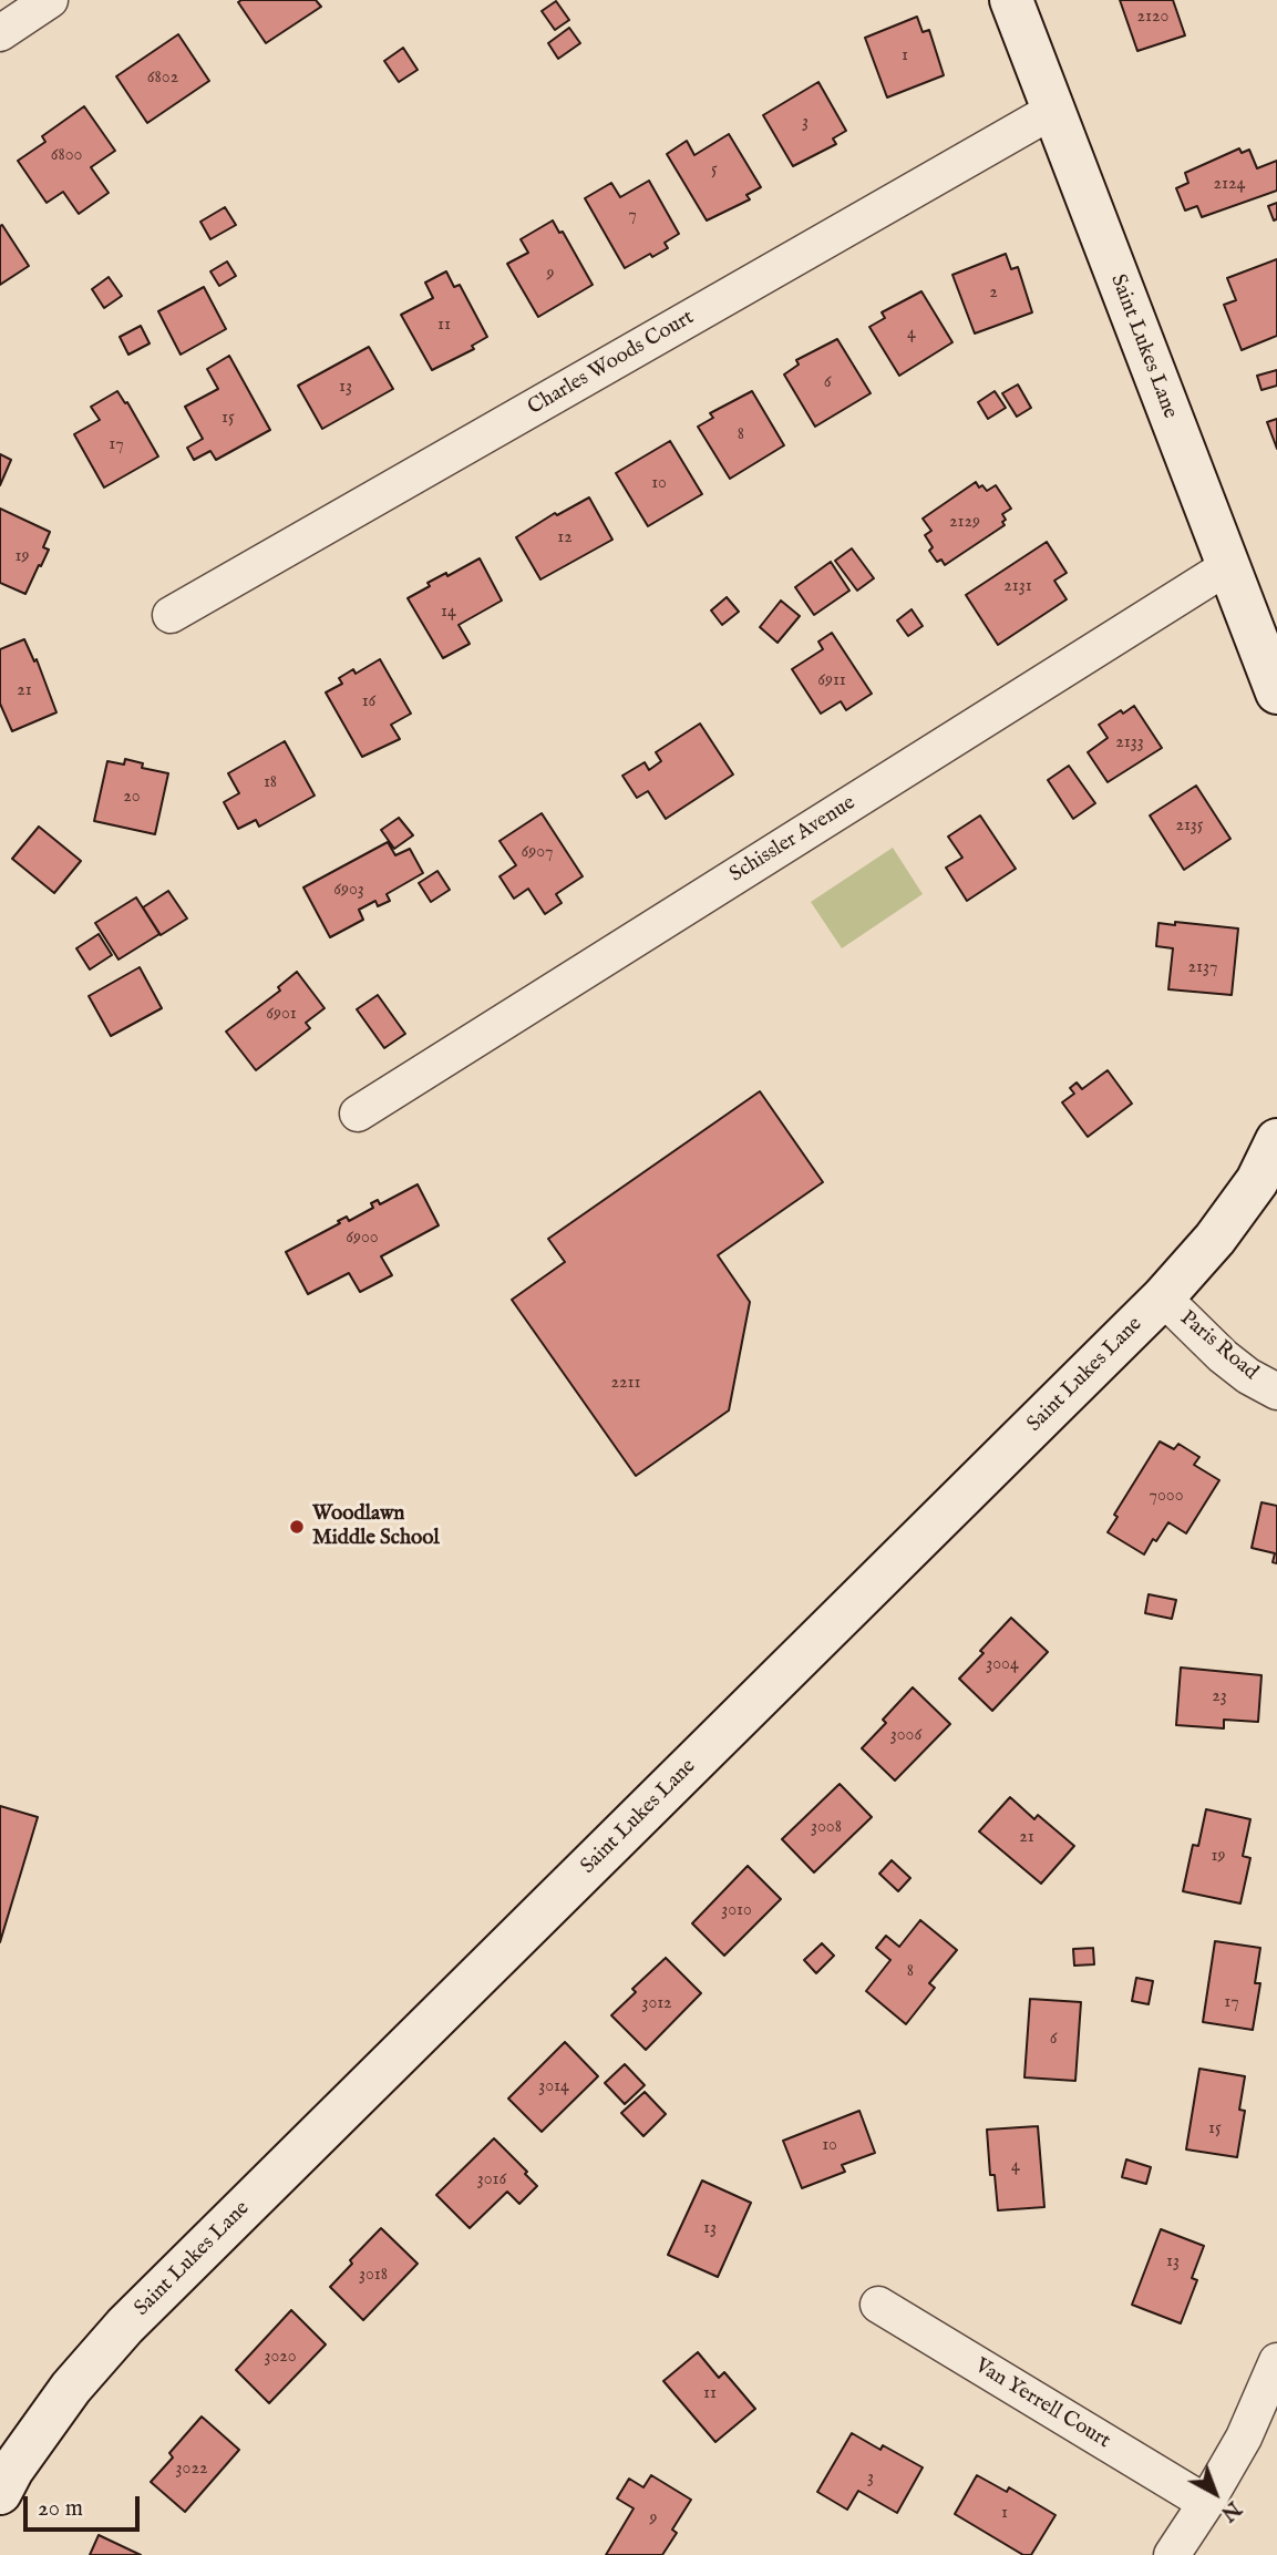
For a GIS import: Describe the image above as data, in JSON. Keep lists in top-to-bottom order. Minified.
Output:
{"streets":{"street":["Saint Lukes Lane","Charles Woods Court","Schissler Avenue","Paris Road","Van Yerrell Court"]},"crossings":[["Saint Lukes Lane","Charles Woods Court"],["Saint Lukes Lane","Schissler Avenue"],["Saint Lukes Lane","Paris Road"]],"places":["Woodlawn Middle School"],"house_numbers":["2120","1","6802","3","6800","5","2124","7","9","2","11","4","6","13","15","8","17","10","2129","12","19","2131","14","6911","21","16","2133","18","20","2135","6907","6903","2137","6901","6900","2211","7000","3004","23","3006","3008","21","19","3010","8","17","3012","6","3014","15","10","4","3016","13","13","3018","3020","11","3022","3","1","9"],"scale_bar":"20 m","north":"bottom right"}
